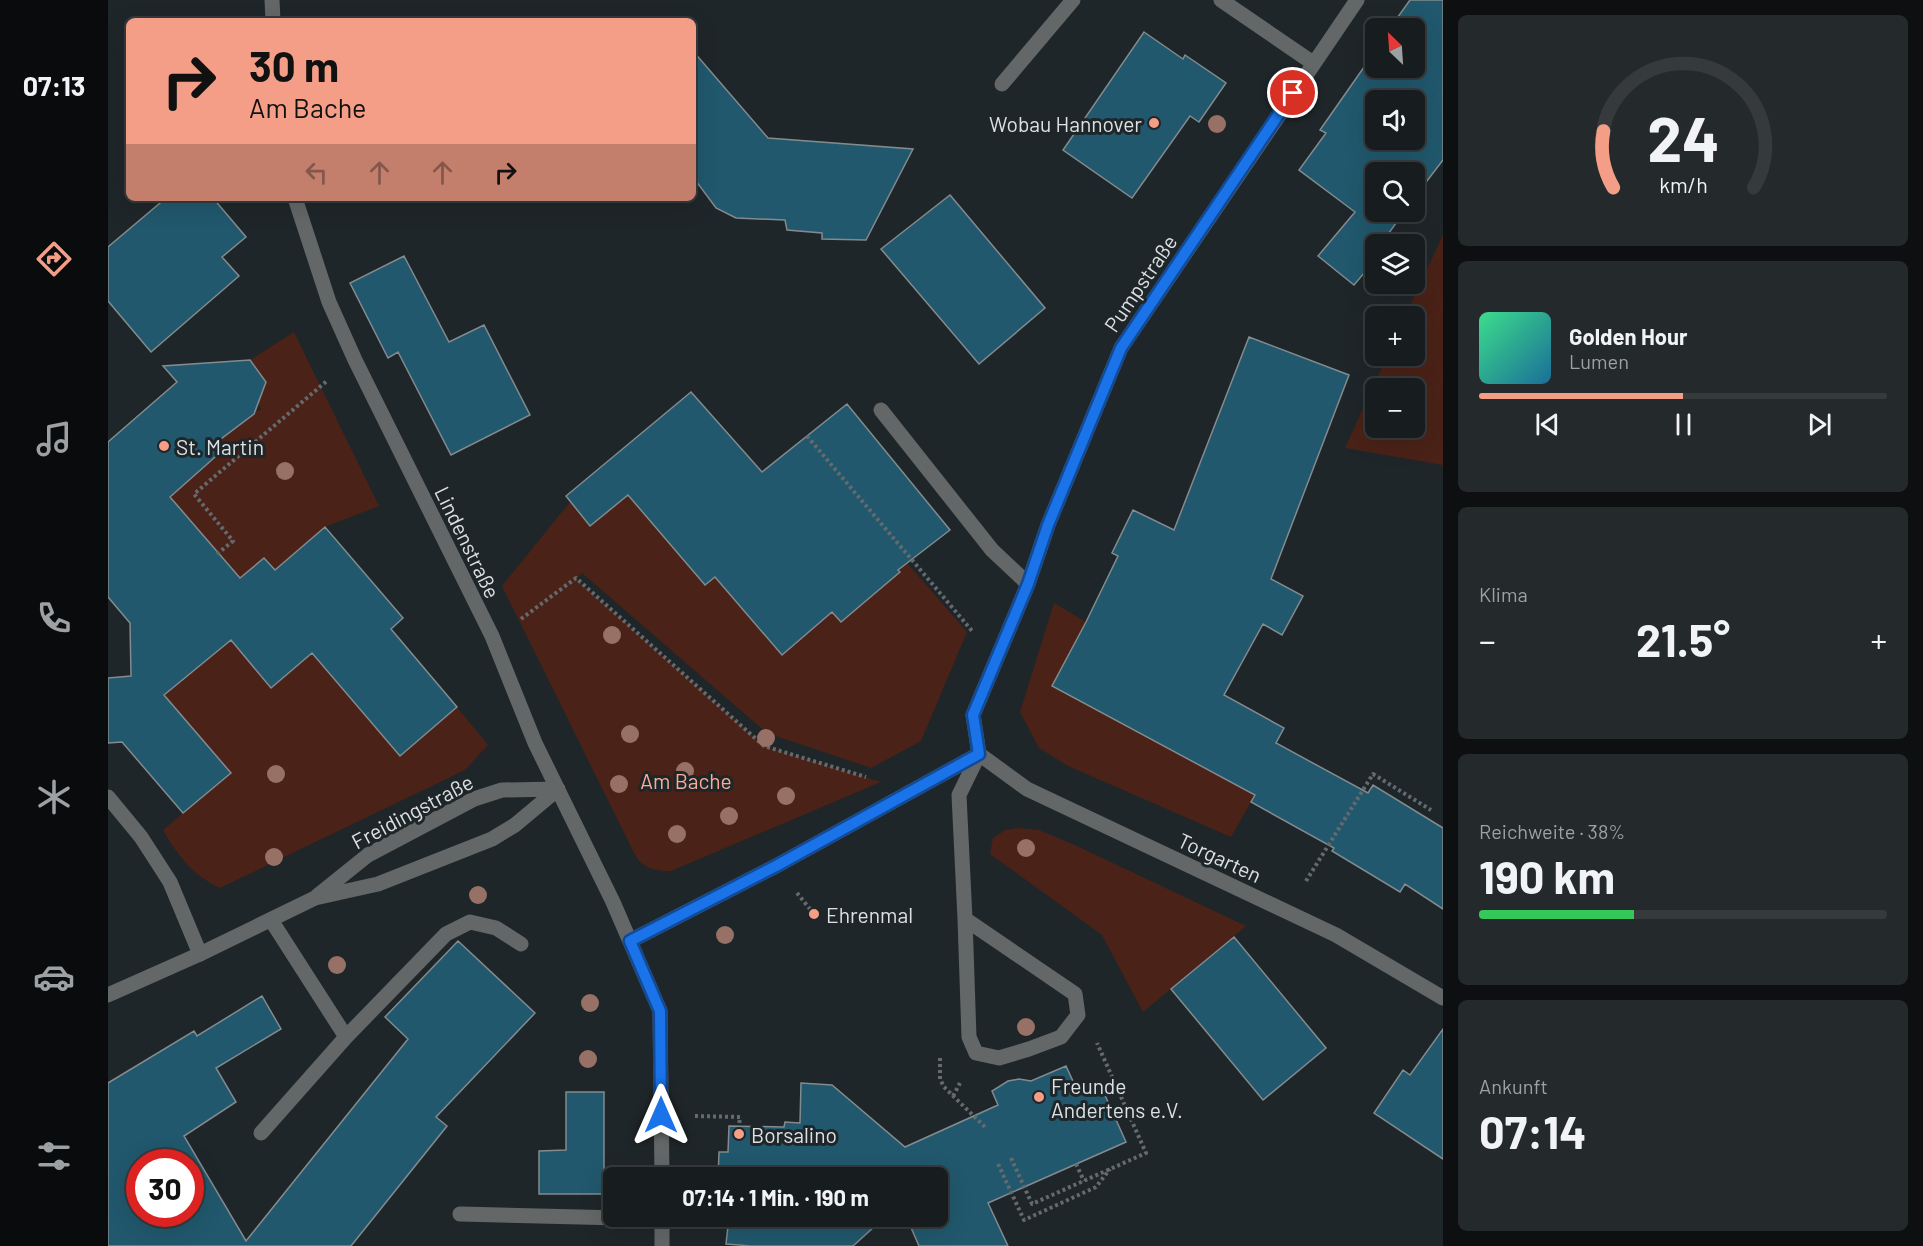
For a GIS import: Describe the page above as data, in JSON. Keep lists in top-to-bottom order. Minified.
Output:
{"streets":{"street":["Pumpstraße","Lindenstraße","Freidingstraße","Torgarten"]},"crossings":[["Pumpstraße","Torgarten"],["Lindenstraße","Freidingstraße"]],"parks":["Am Bache"],"places":["Wobau Hannover","St. Martin","Ehrenmal","Freunde Andertens e.V.","Borsalino"],"north":"top left","page":{"tabs":"07:13","map_buttons":["+","−"],"turn":["30 m","Am Bache"],"song":["Golden Hour","Lumen"],"tile":["Klima",["Reichweite · 38%","190 km"],["Ankunft","07:14"]],"heat":["−","21.5°","+"],"limit":"30","trip":"07:14 · 1 Min. · 190 m","gauge":["24","km/h"]}}
